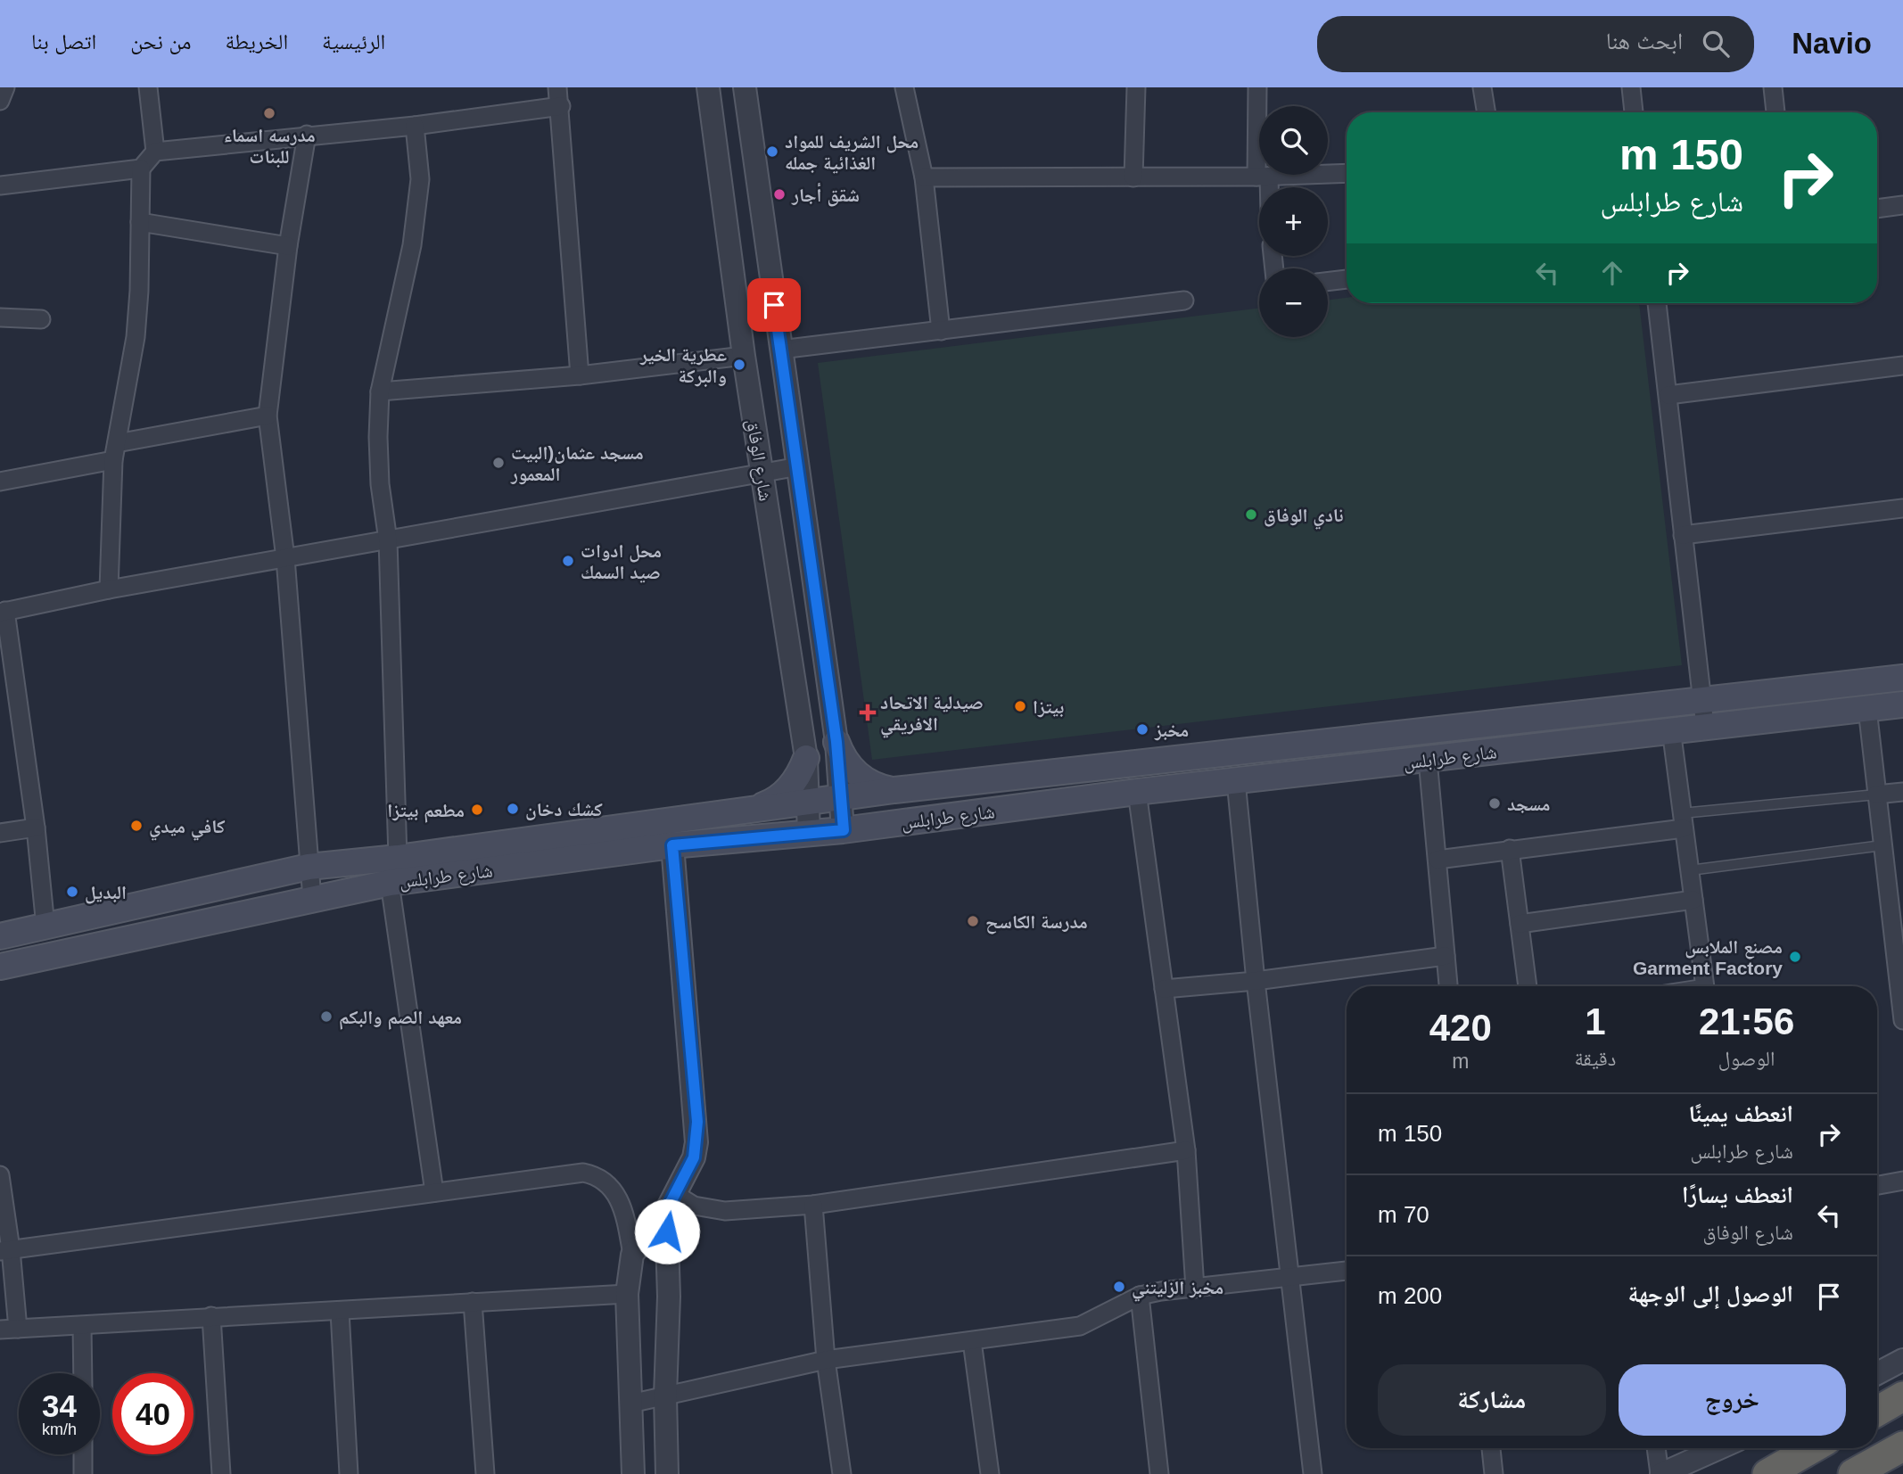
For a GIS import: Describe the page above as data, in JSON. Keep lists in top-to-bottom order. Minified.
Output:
{"streets":{"main road":["شارع طرابلس"],"street":["شارع الوفاق"]},"crossings":[["شارع الوفاق","شارع طرابلس"]],"places":{"other":["مدرسه اسماء للبنات","محل الشريف للمواد الغذائية جمله","شقق أجار","عطرية الخير والبركة","مسجد عثمان(البيت المعمور","نادي الوفاق","محل ادوات صيد السمك","بيتزا","مخبز","مسجد","كشك دخان","مطعم بيتزا","كافي ميدي","البديل","مدرسة الكاسح","مصنع الملابس Garment Factory","معهد الصم والبكم","مخبز الزليتني"],"health":["صيدلية الاتحاد الافريقي"]},"page":{"header":"Navio","search":"ابحث هنا","nav":["الرئيسية","الخريطة","من نحن","اتصل بنا"],"map_buttons":["+","−"],"turn":["150 m","شارع طرابلس"],"eta":["21:56","الوصول","1","دقيقة","420","m"],"list":[{"name":"انعطف يمينًا","note":"شارع طرابلس","value":"150 m"},{"name":"انعطف يسارًا","note":"شارع الوفاق","value":"70 m"},{"name":"الوصول إلى الوجهة","value":"200 m"}],"buttons":["خروج","مشاركة"],"speed":"34 km/h","limit":"40"}}
